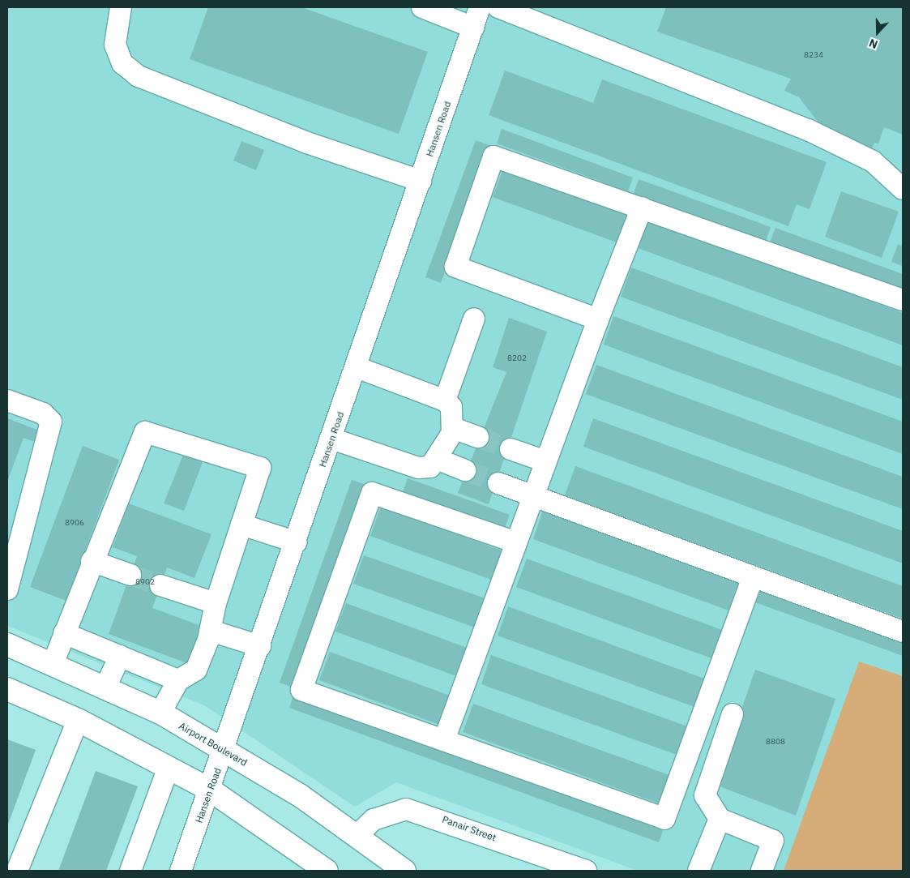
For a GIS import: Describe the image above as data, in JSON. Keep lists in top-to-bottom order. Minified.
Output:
{"streets":{"main road":["Airport Boulevard"],"street":["Hansen Road","Panair Street"]},"crossings":[["Hansen Road","Airport Boulevard"],["Airport Boulevard","Panair Street"]],"house_numbers":["8234","8202","8906","8902","8808"],"north":"bottom"}
